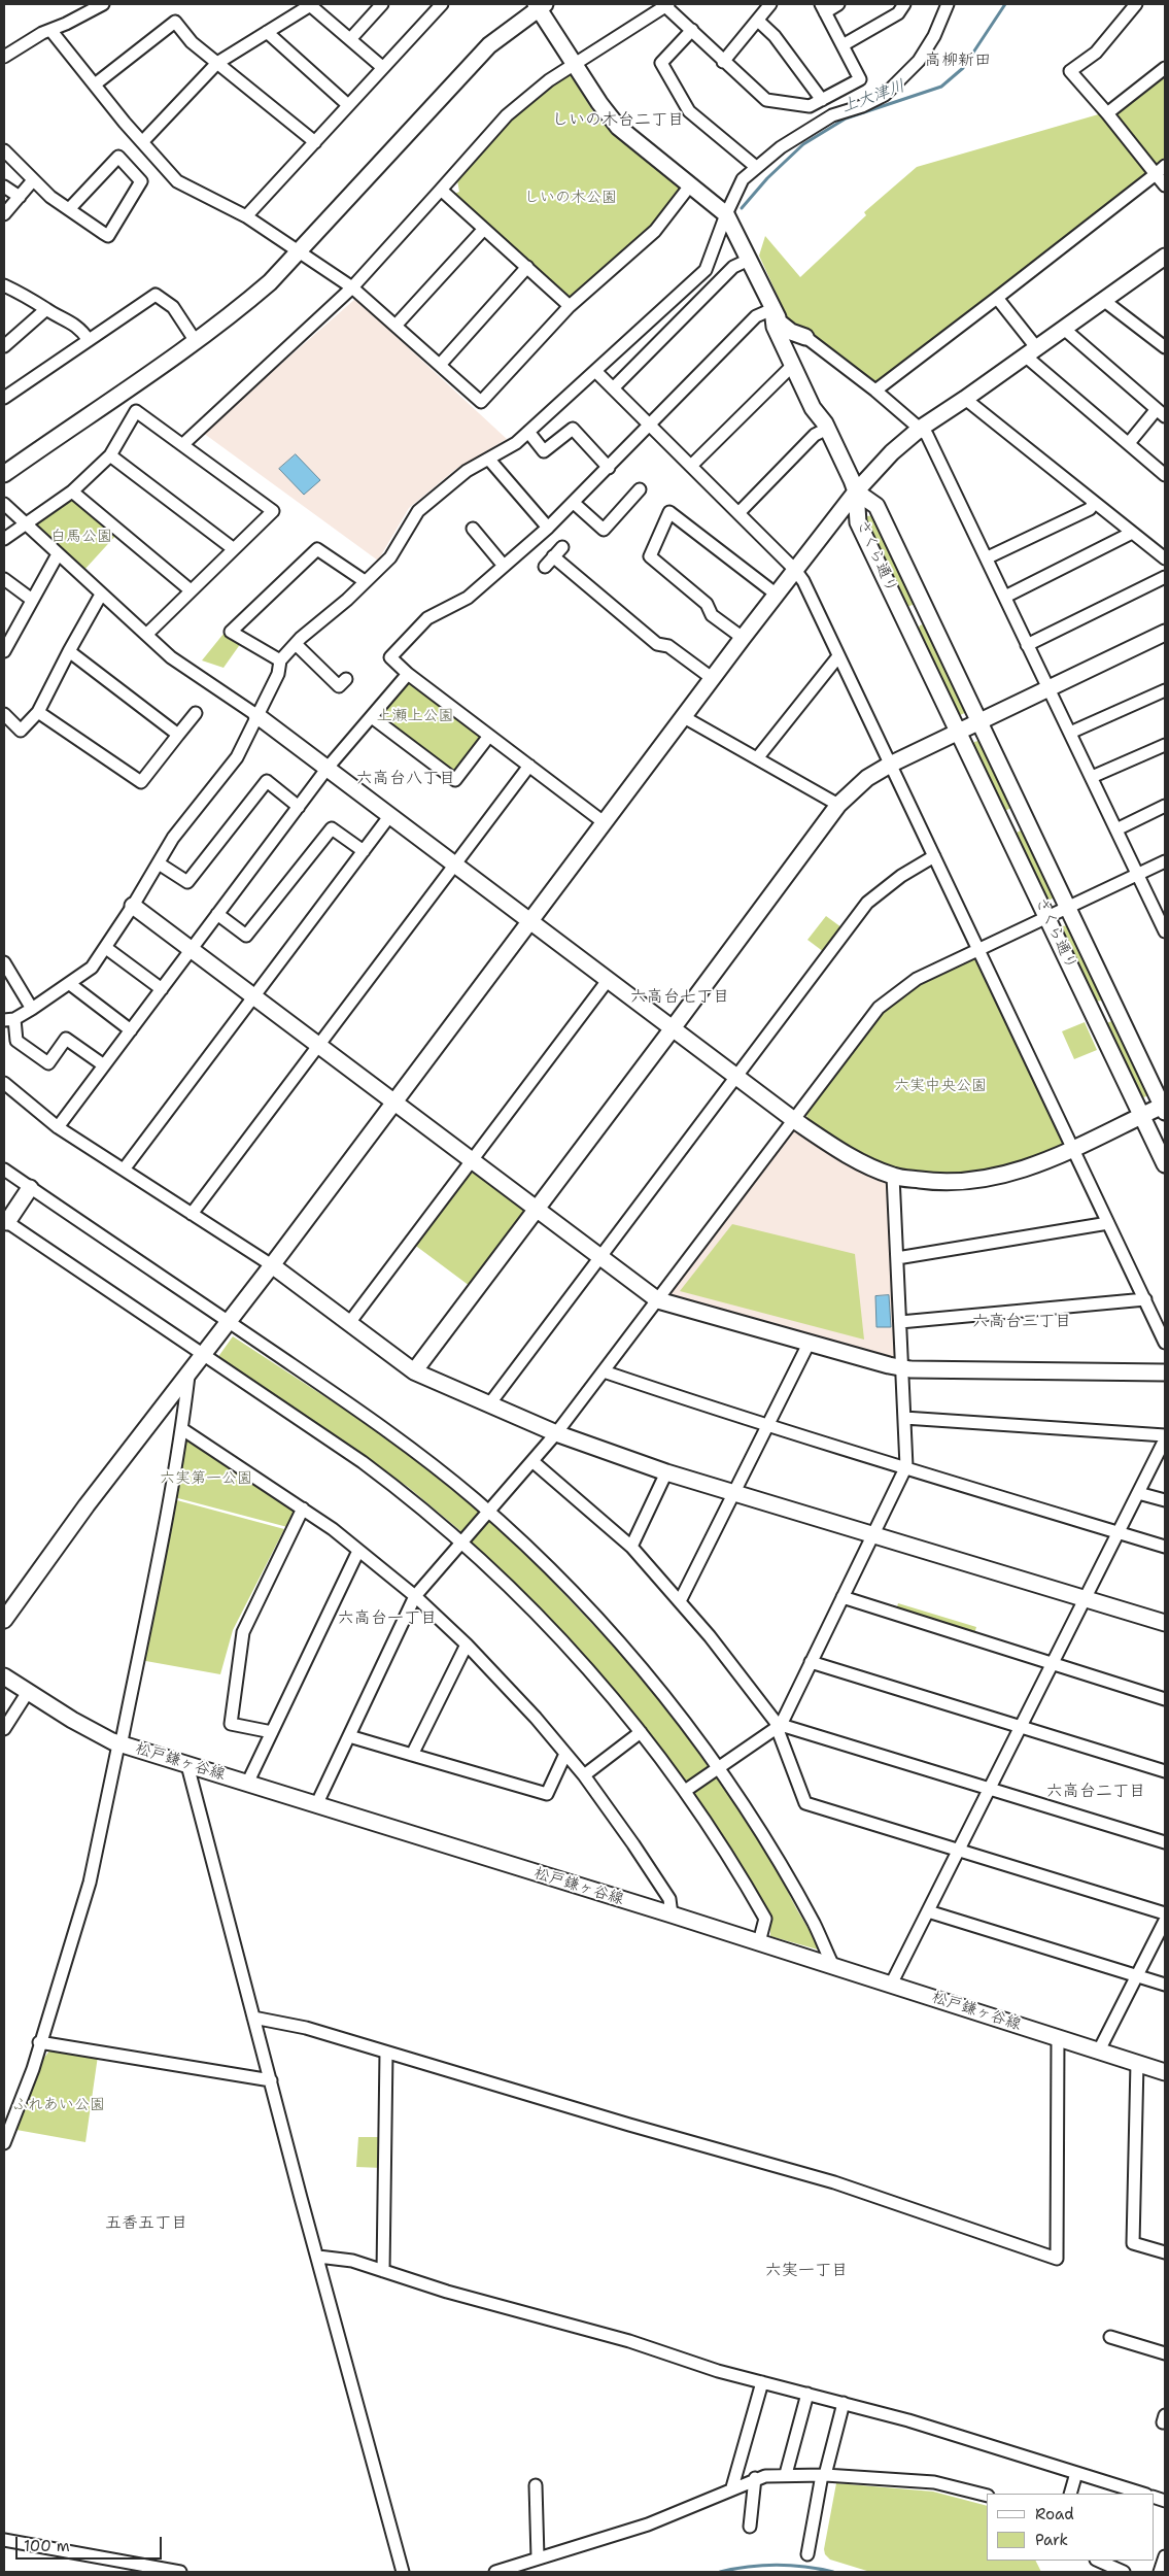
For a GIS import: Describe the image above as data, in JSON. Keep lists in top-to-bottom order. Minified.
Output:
{"streets":{"street":["さくら通り","松戸鎌ヶ谷線"]},"districts":["高柳新田","しいの木台二丁目","六高台八丁目","六高台七丁目","六高台三丁目","六高台一丁目","六高台二丁目","五香五丁目","六実一丁目"],"water":["上大津川"],"parks":["しいの木公園","白馬公園","上瀬上公園","六実中央公園","六実第一公園","ふれあい公園"],"legend":["Road","Park"],"scale_bar":"100 m"}
